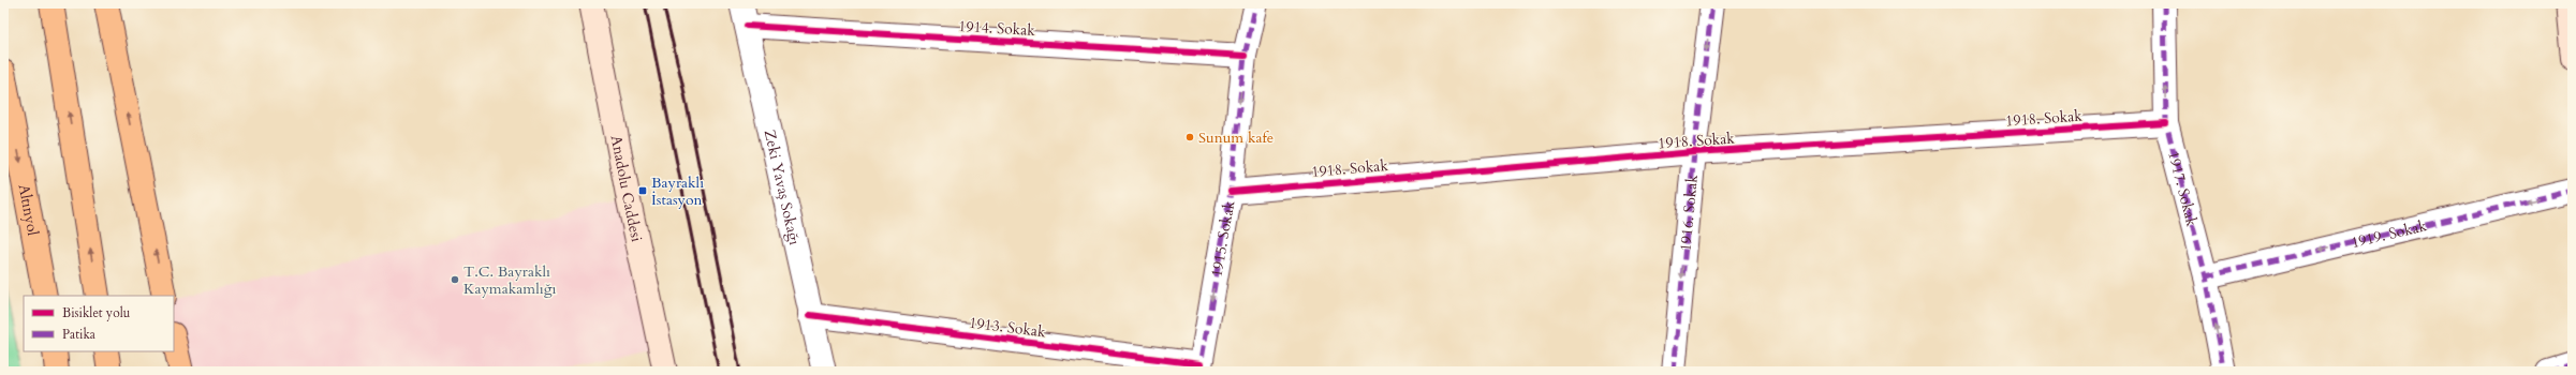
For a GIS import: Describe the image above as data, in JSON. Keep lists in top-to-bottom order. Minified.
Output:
{"streets":{"highway":["Altınyol"],"main road":["Anadolu Caddesi"],"street":["1914. Sokak","1918. Sokak","Zeki Yavaş Sokağı","1917. Sokak","1916. Sokak","1919. Sokak","1915. Sokak","1913. Sokak"]},"crossings":[["1914. Sokak","Zeki Yavaş Sokağı"],["1914. Sokak","1915. Sokak"],["1918. Sokak","1917. Sokak"],["1918. Sokak","1916. Sokak"],["1918. Sokak","1915. Sokak"],["Zeki Yavaş Sokağı","1913. Sokak"],["1917. Sokak","1919. Sokak"],["1915. Sokak","1913. Sokak"]],"one_way":["1917. Sokak","1916. Sokak","1919. Sokak","1915. Sokak"],"places":{"other":["Sunum kafe","T.C. Bayraklı Kaymakamlığı"],"transit":["Bayraklı İstasyon"]},"legend":["Bisiklet yolu","Patika"]}
